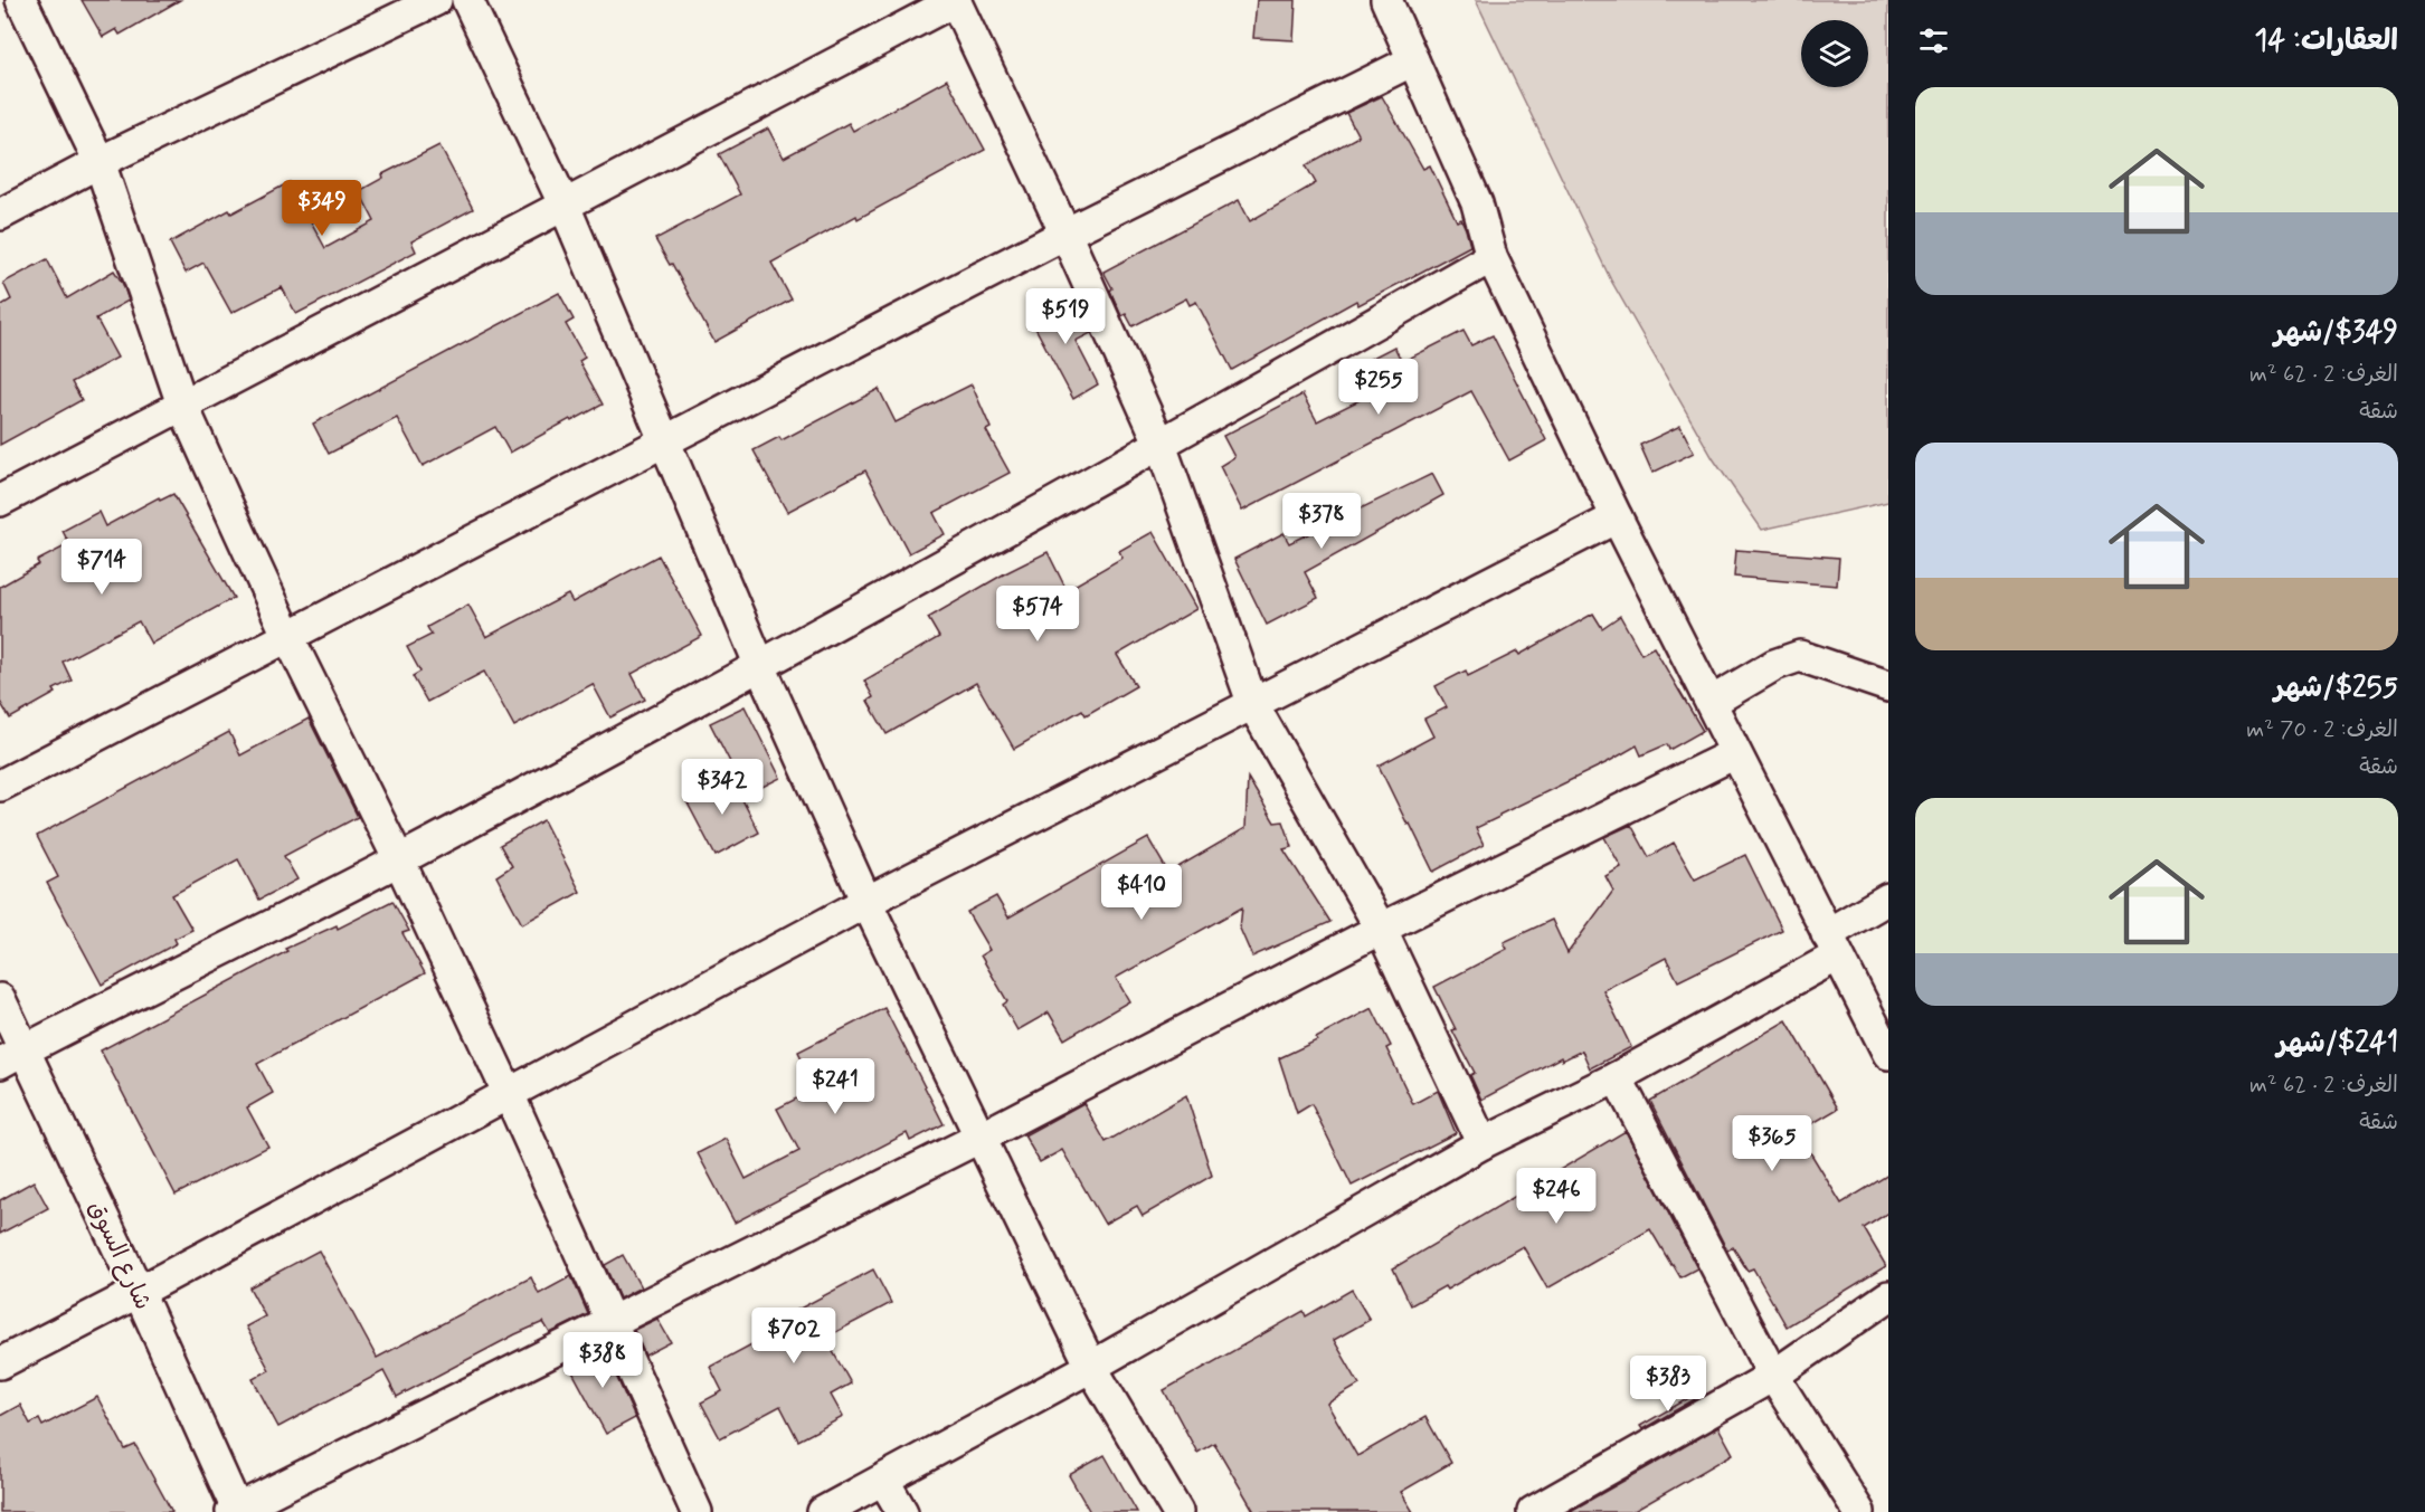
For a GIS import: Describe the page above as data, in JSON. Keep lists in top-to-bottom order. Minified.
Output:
{"streets":{"street":["شارع السوق"]},"page":{"heading":"العقارات: 14","list":[{"name":"$349/شهر","note":"الغرف: 2 · 62 m² · شقة"},{"name":"$255/شهر","note":"الغرف: 2 · 70 m² · شقة"},{"name":"$241/شهر","note":"الغرف: 2 · 62 m² · شقة"}],"price":["$349","$519","$255","$378","$714","$574","$342","$410","$241","$365","$246","$702","$388","$383"]}}
